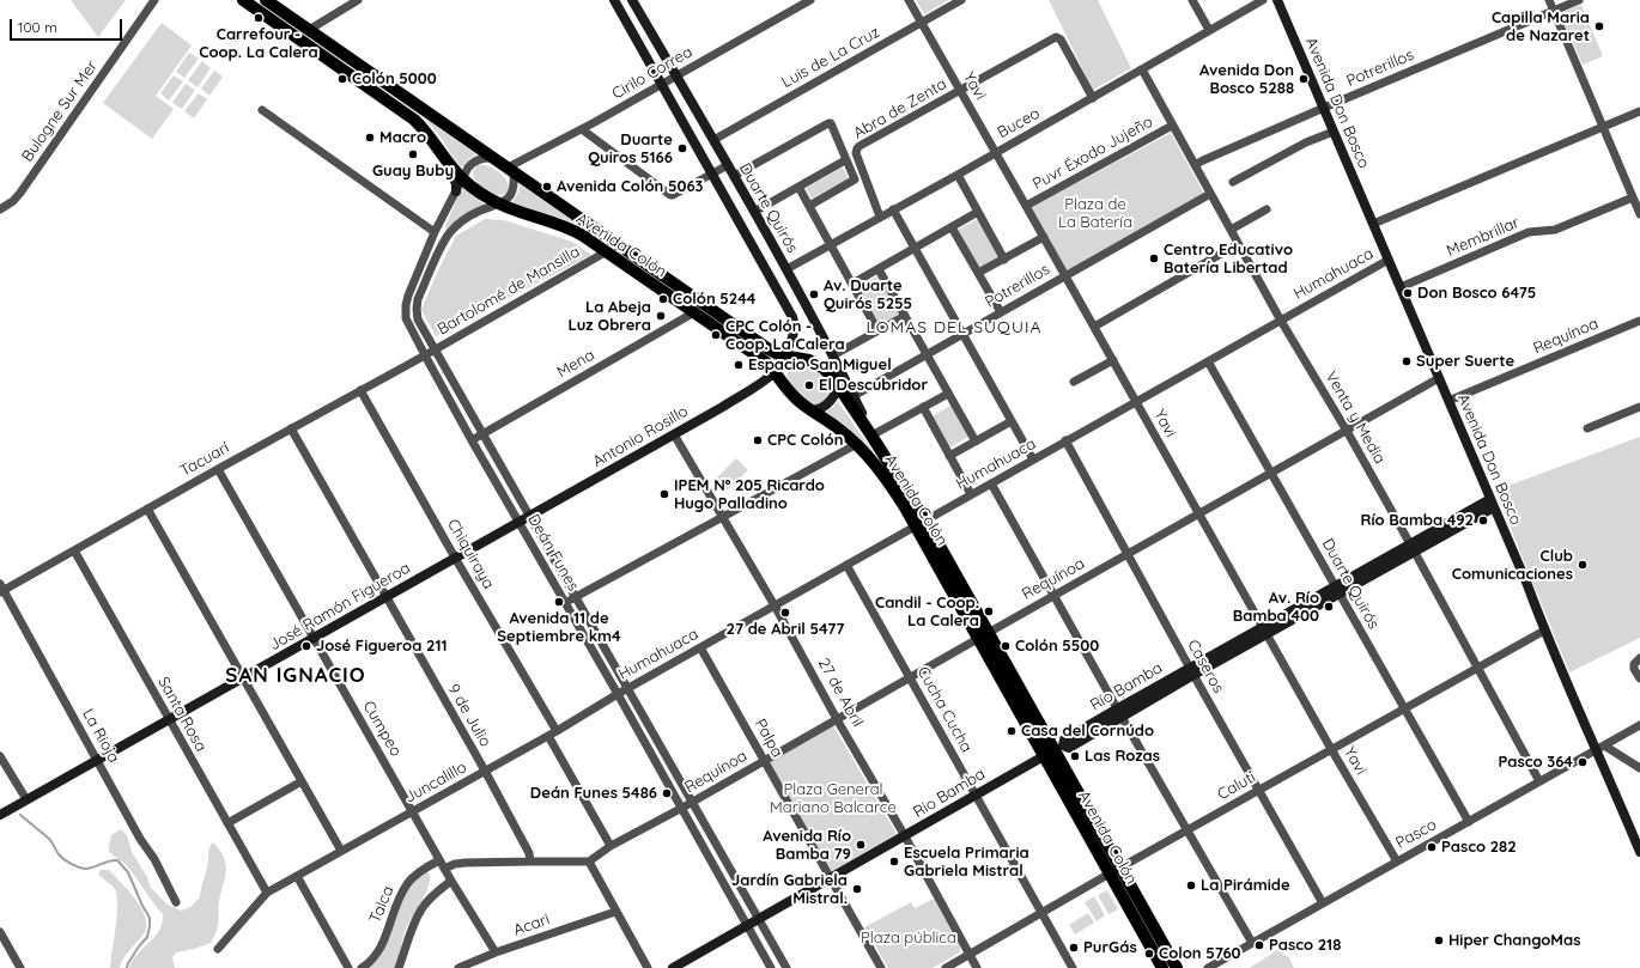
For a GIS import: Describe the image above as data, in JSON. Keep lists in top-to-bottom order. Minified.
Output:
{"streets":{"main road":["Avenida Don Bosco","Duarte Quirós","Avenida Colón","Antonio Rosillo","José Ramón Figueroa","Río Bamba","Rio Bamba"],"street":["Luis de La Cruz","Potrerillos","Cirilo Correa","Yavi","Abra de Zenta","Bulogne Sur Mer","Buceo","Puvr Éxodo Jujeño","Membrillar","Humahuaca","Bartolomé de Mansilla","Requínoa","Mena","Venta y Media","Tacuarí","Deán Funes","Chiquiraya","Caseros","27 de Abril","Cucha Cucha","Santa Rosa","9 de Julio","Cumpeo","La Rioja","Palpa","Juncalillo","Caluti","Pasco","Talca","Acari"]},"crossings":[["Luis de La Cruz","Yavi"],["Luis de La Cruz","Duarte Quirós"],["Potrerillos","Yavi"],["Potrerillos","Avenida Don Bosco"],["Potrerillos","Duarte Quirós"],["Potrerillos","Venta y Media"],["Cirilo Correa","Duarte Quirós"],["Cirilo Correa","Avenida Colón"],["Cirilo Correa","Deán Funes"],["Yavi","Abra de Zenta"],["Yavi","Buceo"],["Yavi","Puvr Éxodo Jujeño"],["Yavi","Humahuaca"],["Yavi","Requínoa"],["Yavi","Río Bamba"],["Yavi","Caluti"],["Yavi","Pasco"],["Avenida Don Bosco","Membrillar"],["Avenida Don Bosco","Humahuaca"],["Avenida Don Bosco","Requínoa"],["Avenida Don Bosco","Río Bamba"],["Avenida Don Bosco","Caluti"],["Avenida Don Bosco","Pasco"],["Abra de Zenta","Buceo"],["Buceo","Duarte Quirós"],["Buceo","Venta y Media"],["Puvr Éxodo Jujeño","Venta y Media"],["Duarte Quirós","Avenida Colón"],["Duarte Quirós","Humahuaca"],["Duarte Quirós","Requínoa"],["Duarte Quirós","Antonio Rosillo"],["Duarte Quirós","Río Bamba"],["Duarte Quirós","Caluti"],["Duarte Quirós","Pasco"],["Avenida Colón","Humahuaca"],["Avenida Colón","Bartolomé de Mansilla"],["Avenida Colón","Requínoa"],["Avenida Colón","Mena"],["Avenida Colón","Antonio Rosillo"],["Avenida Colón","Deán Funes"],["Avenida Colón","Río Bamba"],["Avenida Colón","Caluti"],["Avenida Colón","Rio Bamba"],["Humahuaca","Venta y Media"],["Humahuaca","Deán Funes"],["Humahuaca","Caseros"],["Humahuaca","27 de Abril"],["Humahuaca","Cucha Cucha"],["Humahuaca","Palpa"],["Humahuaca","Juncalillo"],["Bartolomé de Mansilla","Tacuarí"],["Bartolomé de Mansilla","Deán Funes"],["Requínoa","Venta y Media"],["Requínoa","Deán Funes"],["Requínoa","Caseros"],["Requínoa","27 de Abril"],["Requínoa","Cucha Cucha"],["Requínoa","Palpa"],["Mena","Deán Funes"],["Venta y Media","Río Bamba"],["Venta y Media","Caluti"],["Venta y Media","Pasco"],["Antonio Rosillo","Deán Funes"],["Antonio Rosillo","José Ramón Figueroa"],["Antonio Rosillo","27 de Abril"],["Tacuarí","Deán Funes"],["Tacuarí","Chiquiraya"],["Tacuarí","Santa Rosa"],["Tacuarí","9 de Julio"],["Tacuarí","Cumpeo"],["Tacuarí","La Rioja"],["Deán Funes","José Ramón Figueroa"],["Deán Funes","Juncalillo"],["Deán Funes","Rio Bamba"],["Chiquiraya","José Ramón Figueroa"],["Chiquiraya","Juncalillo"],["José Ramón Figueroa","Santa Rosa"],["José Ramón Figueroa","9 de Julio"],["José Ramón Figueroa","Cumpeo"],["José Ramón Figueroa","La Rioja"],["Caseros","Río Bamba"],["Caseros","Caluti"],["Caseros","Pasco"],["Río Bamba","Rio Bamba"],["27 de Abril","Caluti"],["27 de Abril","Rio Bamba"],["Cucha Cucha","Caluti"],["Cucha Cucha","Rio Bamba"],["Santa Rosa","Juncalillo"],["9 de Julio","Juncalillo"],["Cumpeo","Juncalillo"],["Cumpeo","Talca"],["Cumpeo","Acari"],["Palpa","Rio Bamba"]],"districts":["LOMAS DEL SUQUIA","SAN IGNACIO"],"parks":["Plaza de La Batería","Plaza General Mariano Balcarce","Plaza pública"],"places":["Carrefour - Coop. La Calera","Capilla Maria de Nazaret","Colón 5000","Avenida Don Bosco 5288","Macro","Duarte Quiros 5166","Guay Buby","Avenida Colón 5063","Centro Educativo Batería Libertad","Don Bosco 6475","Av. Duarte Quirós 5255","Colón 5244","La Abeja Luz Obrera","CPC Colón - Coop. La Calera","Super Suerte","Espacio San Miguel","El Descubridor","CPC Colón","IPEM Nº 205 Ricardo Hugo Palladino","Río Bamba 492","Club Comunicaciones","Avenida 11 de Septiembre km4","Av. Río Bamba 400","Candil - Coop. La Calera","27 de Abril 5477","José Figueroa 211","Colón 5500","Casa del Cornúdo","Las Rozas","Pasco 364","Deán Funes 5486","Avenida Río Bamba 79","Pasco 282","Escuela Primaria Gabriela Mistral","La Pirámide","Jardín Gabriela Mistral.","Hiper ChangoMas","Pasco 218","PurGás","Colon 5760"],"scale_bar":"100 m"}
